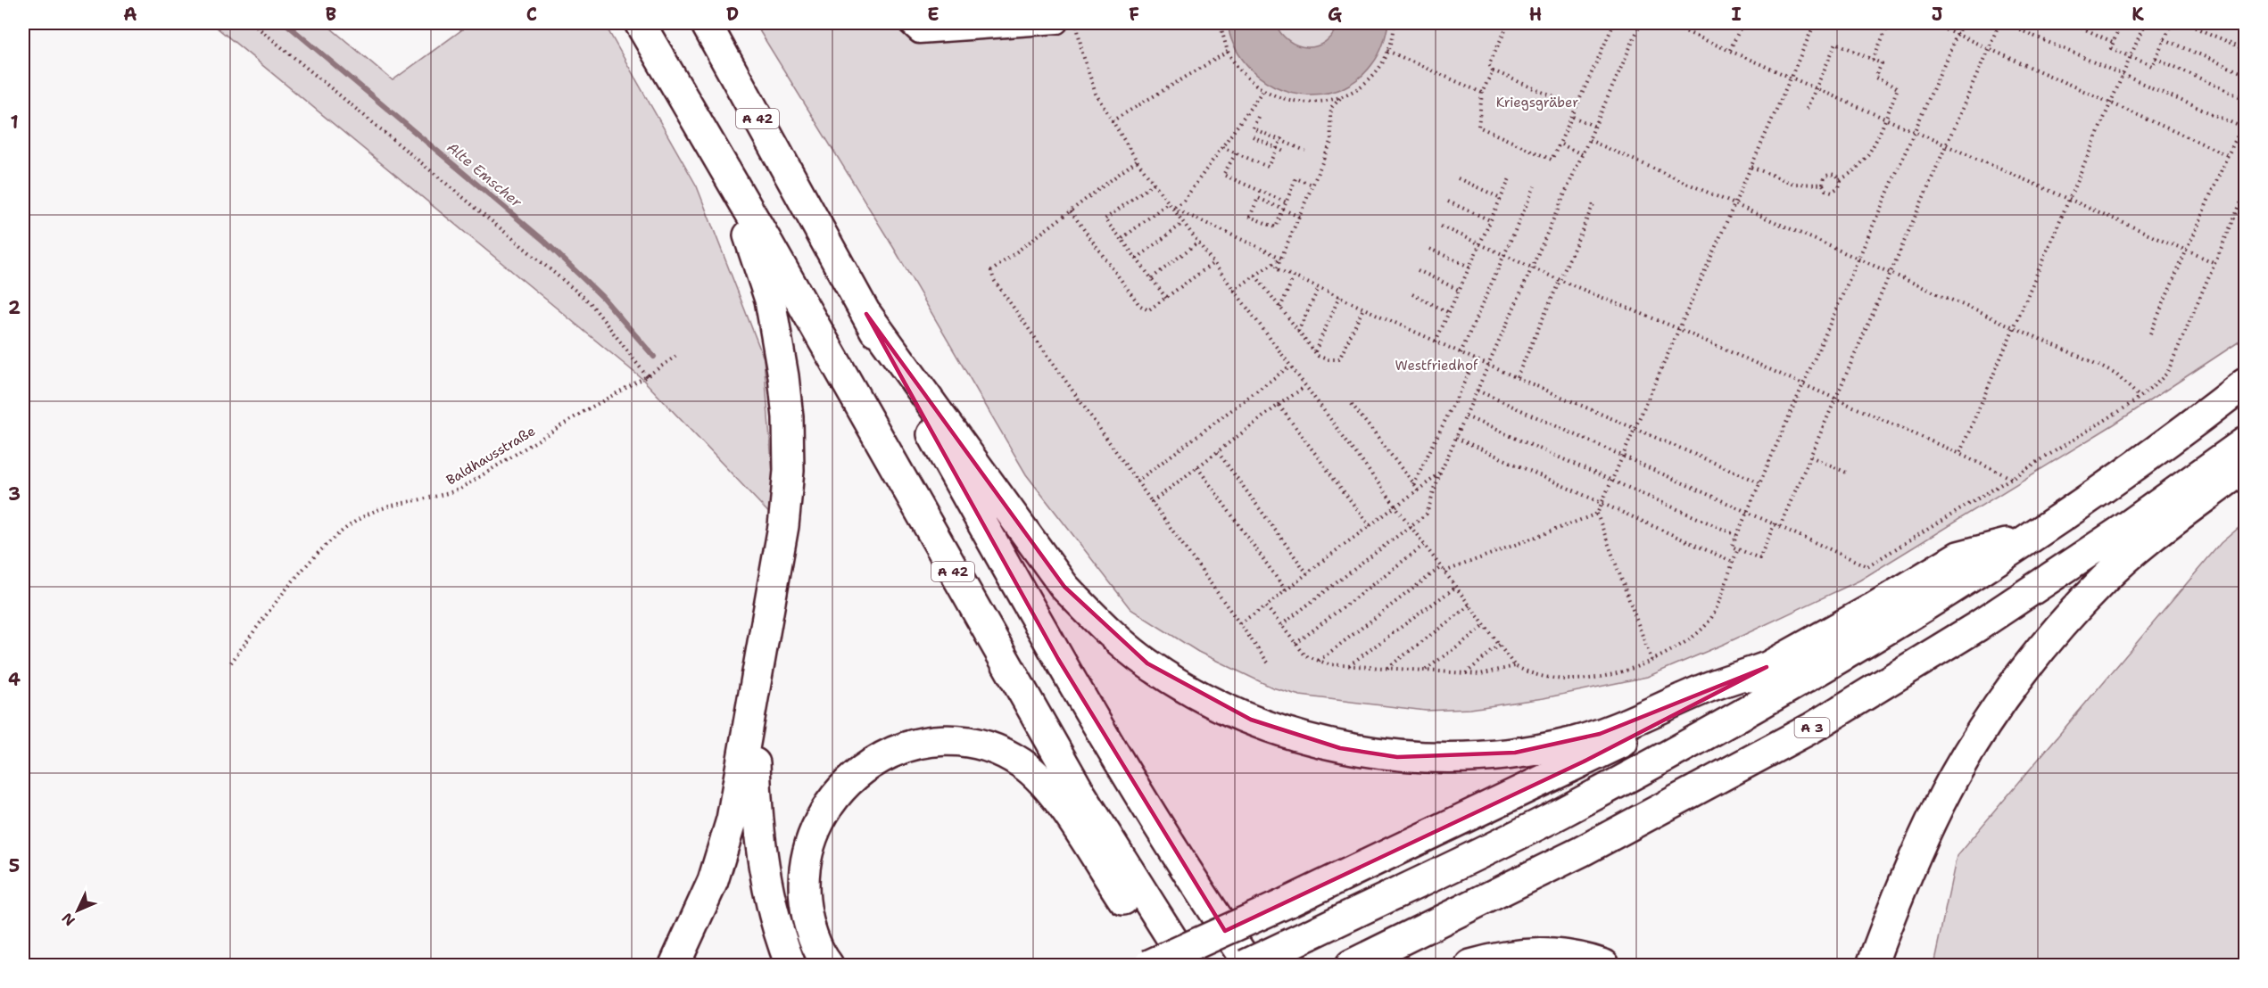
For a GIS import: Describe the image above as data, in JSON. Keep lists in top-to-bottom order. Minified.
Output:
{"streets":{"highway":["A 42","A 3"],"path":["Baldhausstraße"]},"water":["Alte Emscher"],"parks":["Kriegsgräber","Westfriedhof"],"north":"bottom left","grid":{"columns":["A","B","C","D","E","F","G","H","I","J","K"],"rows":["1","2","3","4","5"]}}
